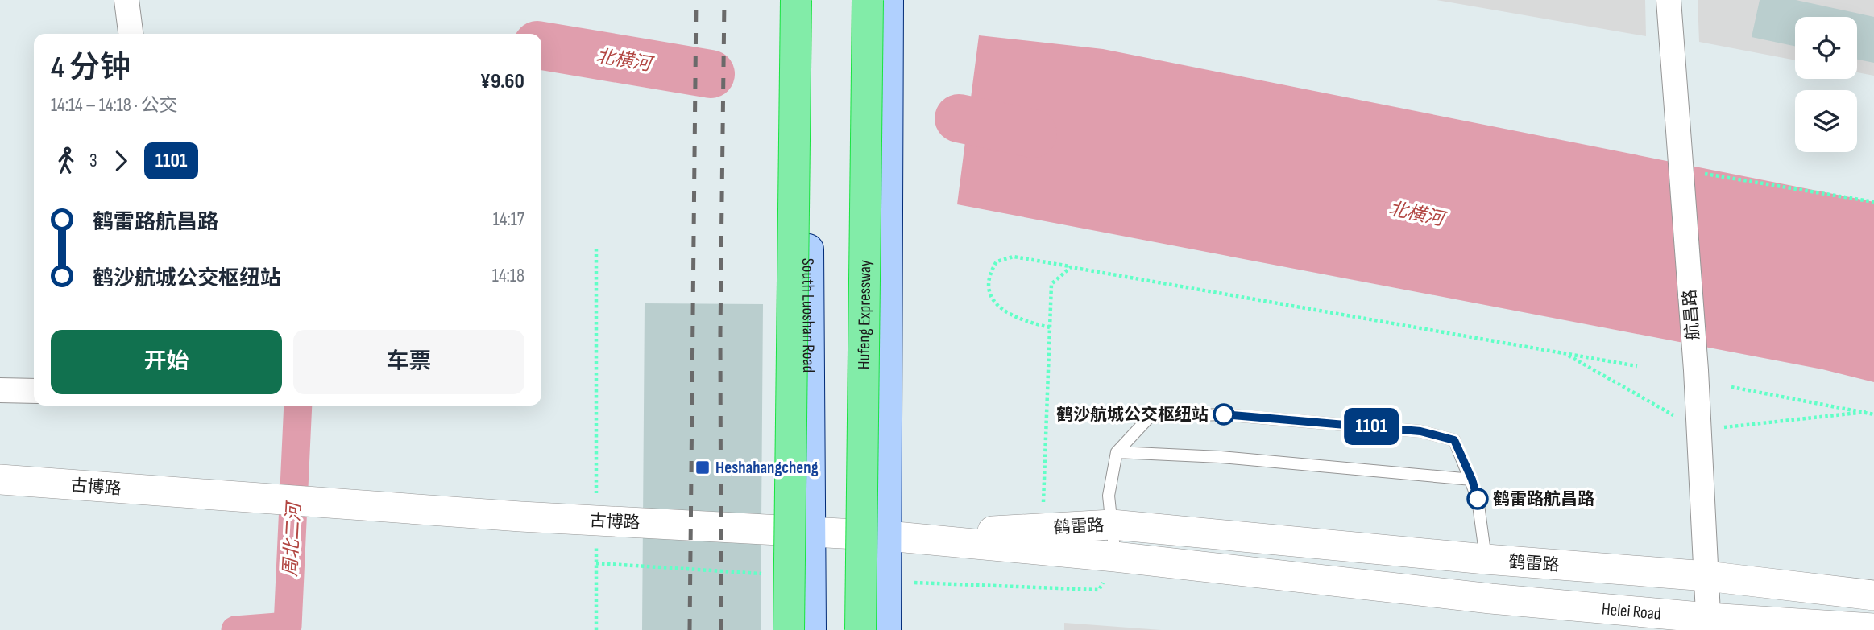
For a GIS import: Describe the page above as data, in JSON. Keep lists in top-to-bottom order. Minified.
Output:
{"streets":{"highway":["Hufeng Expressway"],"main road":["South Luoshan Road"],"street":["航昌路","古博路","鹤雷路"]},"crossings":[["航昌路","鹤雷路"],["South Luoshan Road","古博路"],["古博路","鹤雷路"]],"water":["北横河","周北二河"],"places":{"other":["鹤沙航城公交枢纽站","鹤雷路航昌路"],"transit":["Heshahangcheng"]},"lines":["bus line 1101"],"page":{"on_map":"1101","heading":["4 分钟","14:14 – 14:18 · 公交","¥9.60"],"legs":["3","1101"],"list":[{"name":"鹤雷路航昌路","value":"14:17"},{"name":"鹤沙航城公交枢纽站","value":"14:18"}],"buttons":["开始","车票"]}}
